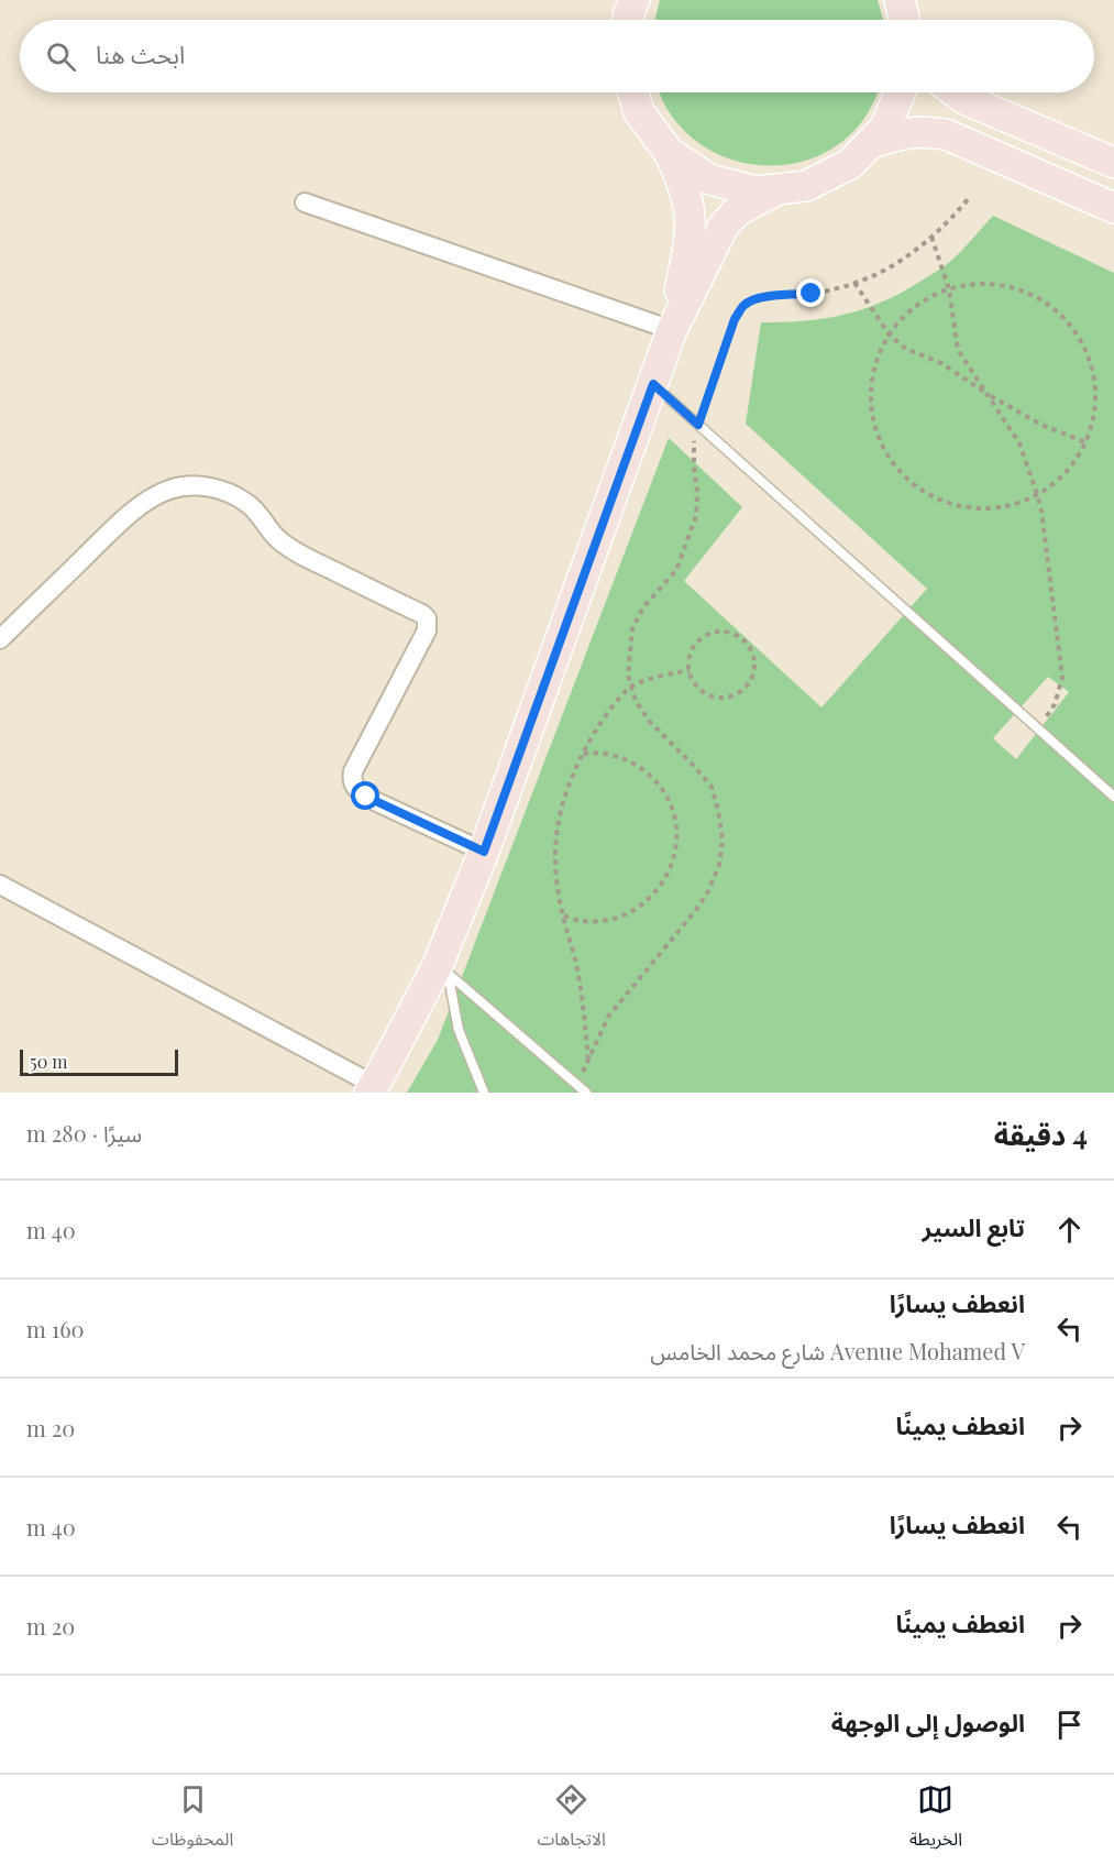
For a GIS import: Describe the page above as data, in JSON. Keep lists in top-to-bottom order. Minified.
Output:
{"scale_bar":"50 m","page":{"search":"ابحث هنا","scale":"50 m","heading":["4 دقيقة","سيرًا · 280 m"],"list":[["تابع السير","40 m"],["انعطف يسارًا","Avenue Mohamed V شارع محمد الخامس","160 m"],["انعطف يمينًا","20 m"],["انعطف يسارًا","40 m"],["انعطف يمينًا","20 m"],"الوصول إلى الوجهة"],"nav":["الخريطة","الاتجاهات","المحفوظات"]}}
